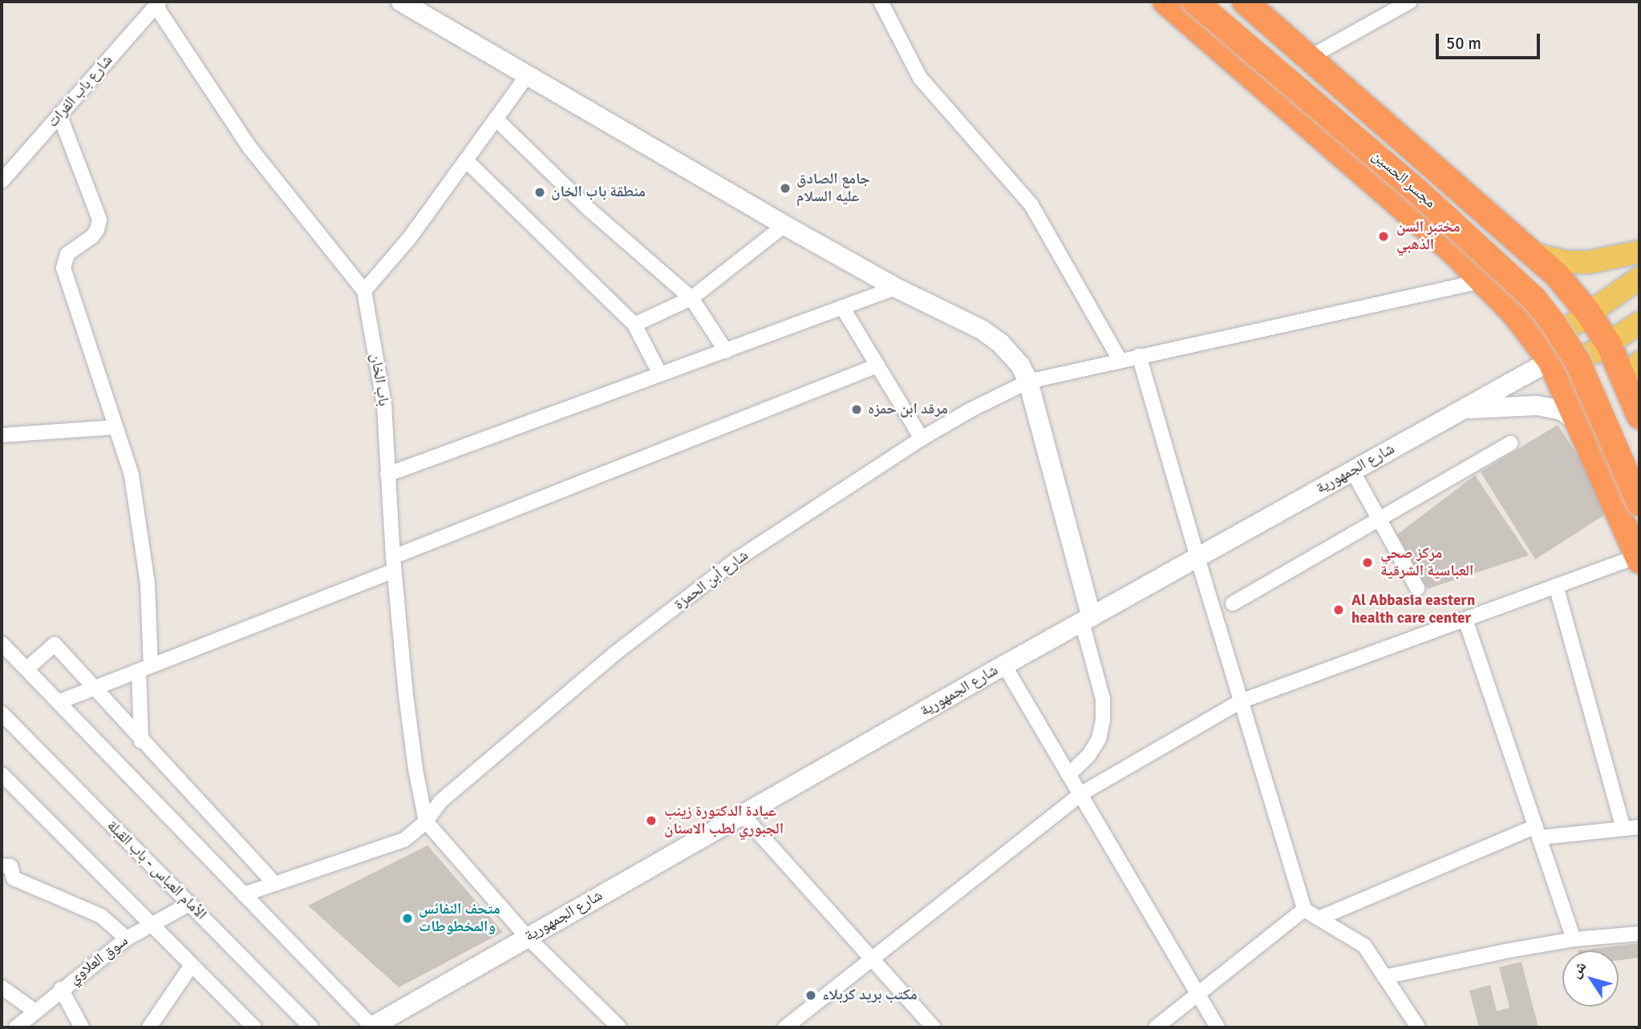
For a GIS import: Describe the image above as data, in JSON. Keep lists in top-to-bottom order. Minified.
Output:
{"streets":{"highway":["مجسر الحسين"],"main road":["شارع الجمهورية"],"street":["شارع باب الفرات","باب الخان","شارع أبن الحمزة","الأمام العباس - باب القبلة","سوق العلاوي"]},"crossings":[["شارع باب الفرات","باب الخان"],["باب الخان","شارع أبن الحمزة"],["الأمام العباس - باب القبلة","سوق العلاوي"]],"places":["جامع الصادق عليه السلام","منطقة باب الخان","مختبر السن الذهبي","مرقد ابن حمزه","مركز صحي العباسية الشرقية","Al Abbasia eastern health care center","عيادة الدكتورة زينب الجبوري لطب الاسنان","متحف النفائس والمخطوطات","مكتب بريد كربلاء"],"scale_bar":"50 m","north":"top left"}
